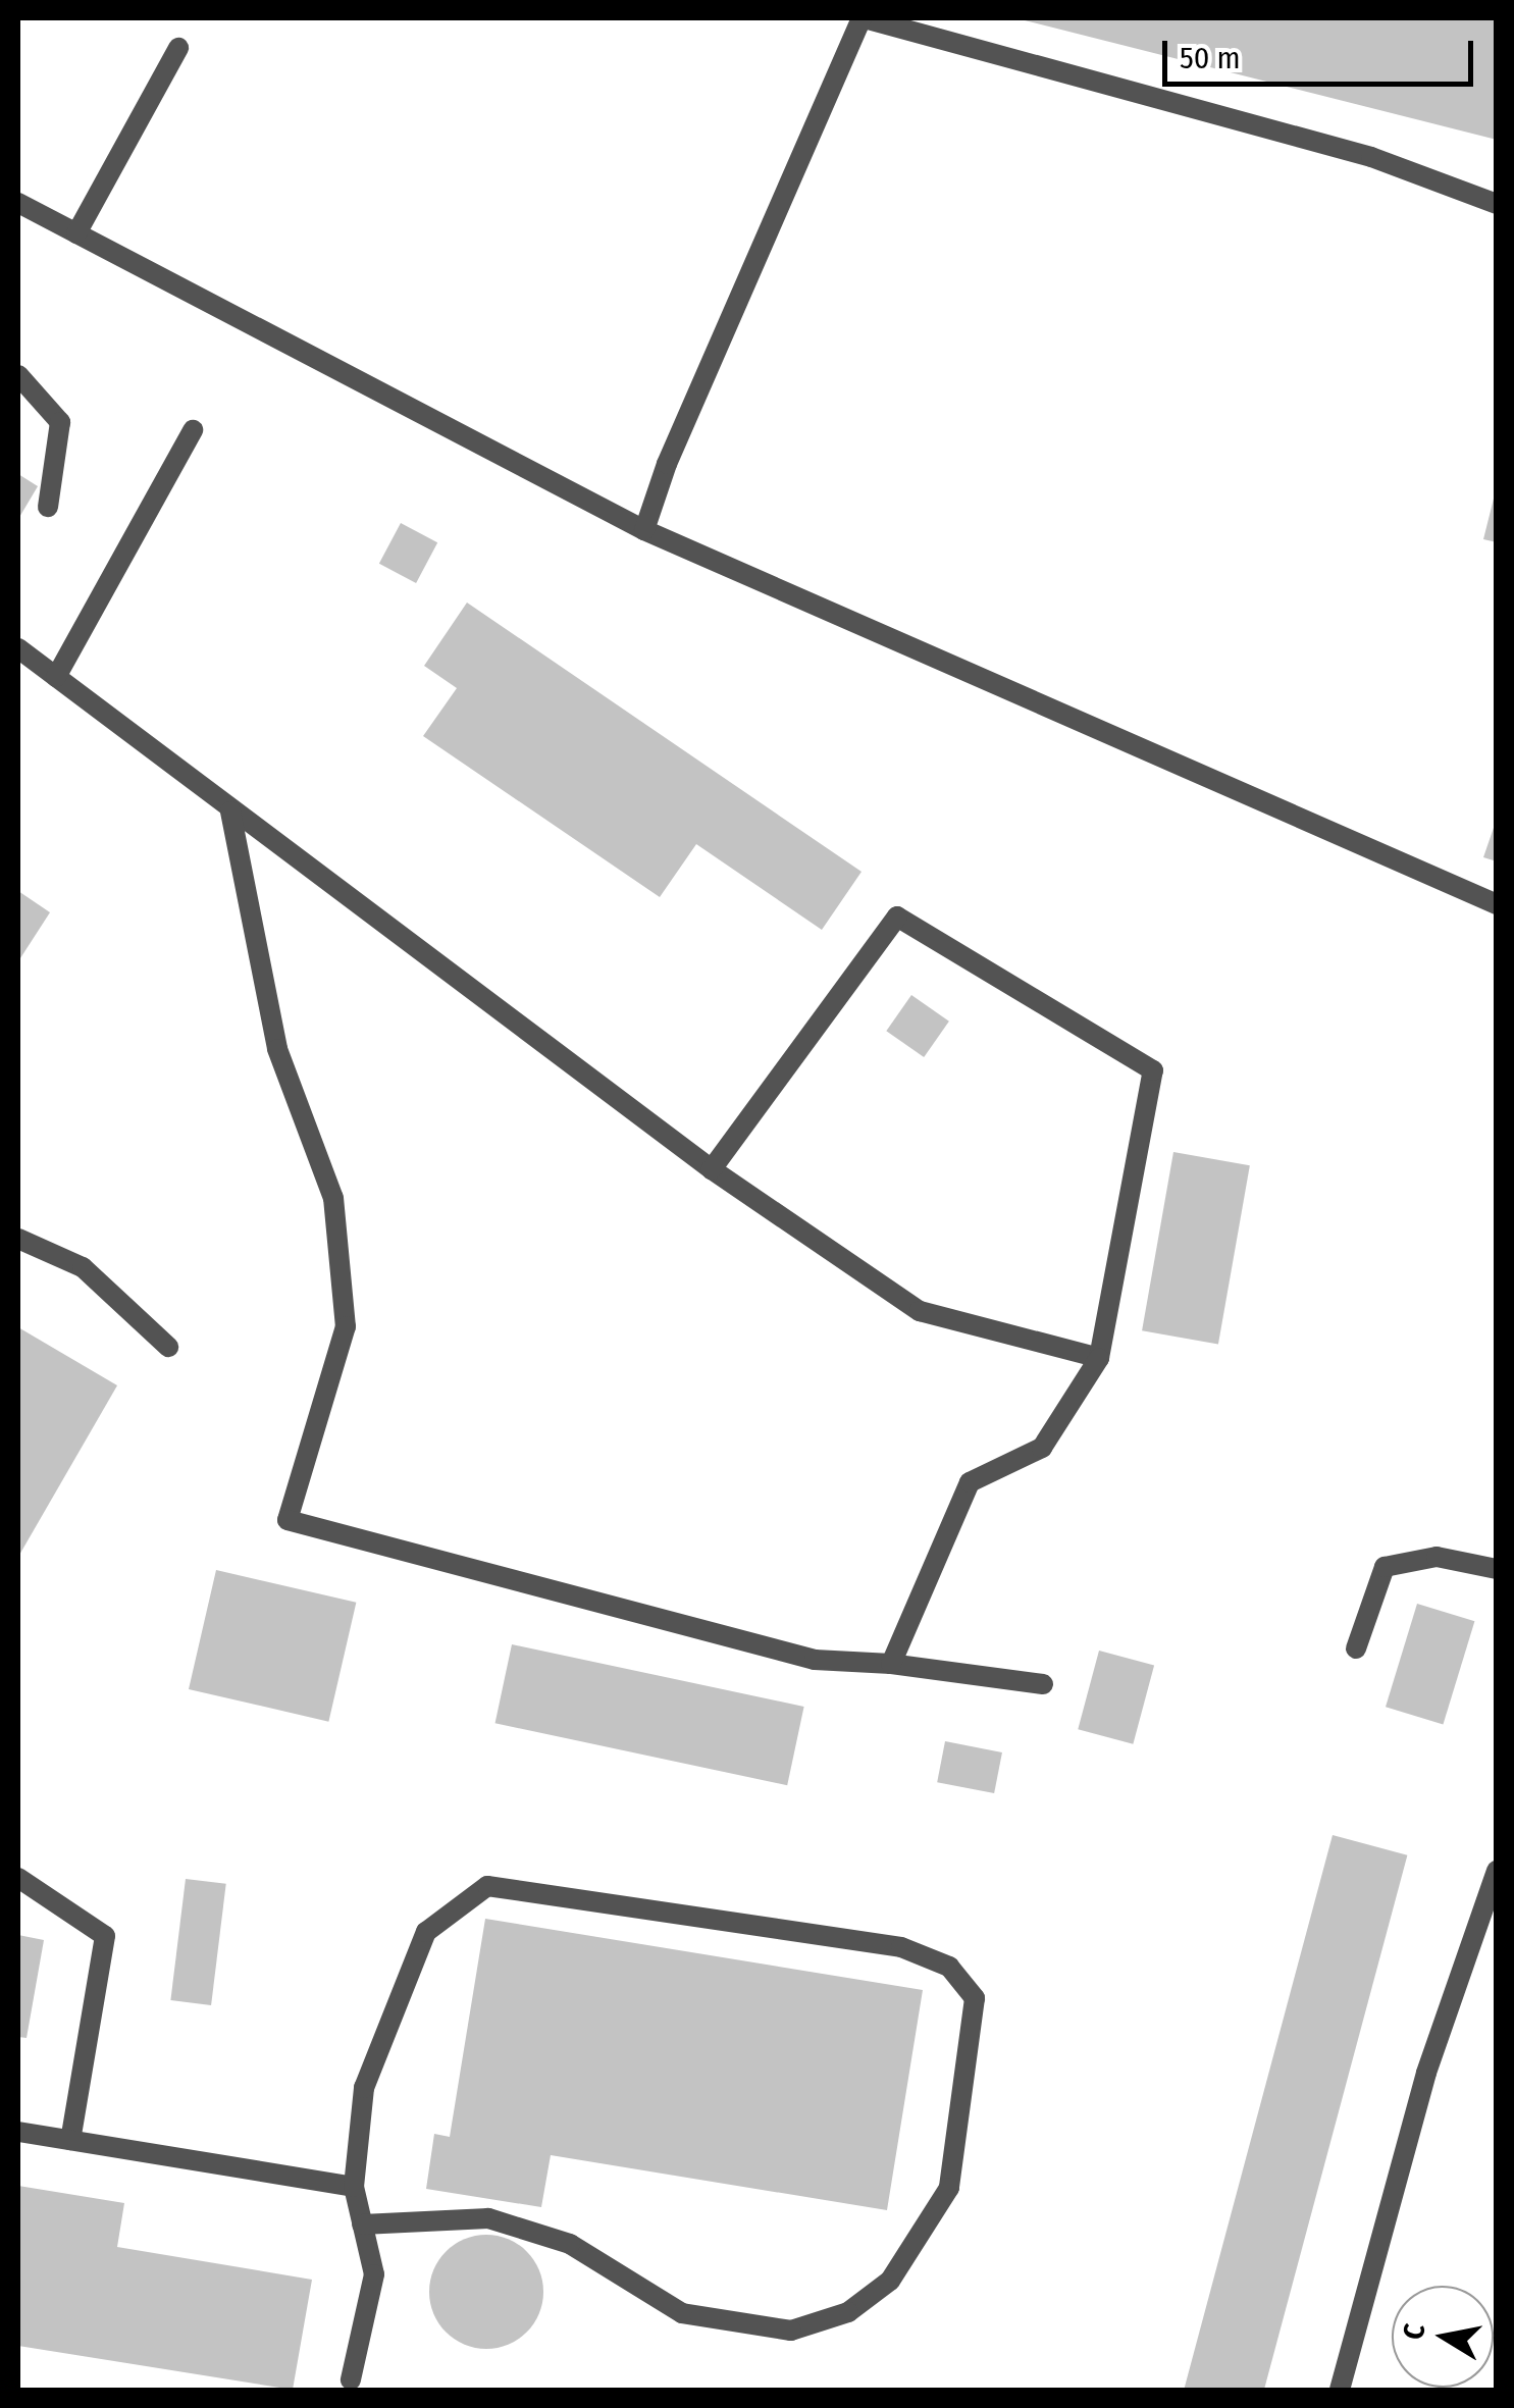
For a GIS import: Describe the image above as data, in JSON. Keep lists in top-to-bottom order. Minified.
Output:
{"scale_bar":"50 m","north":"left"}
